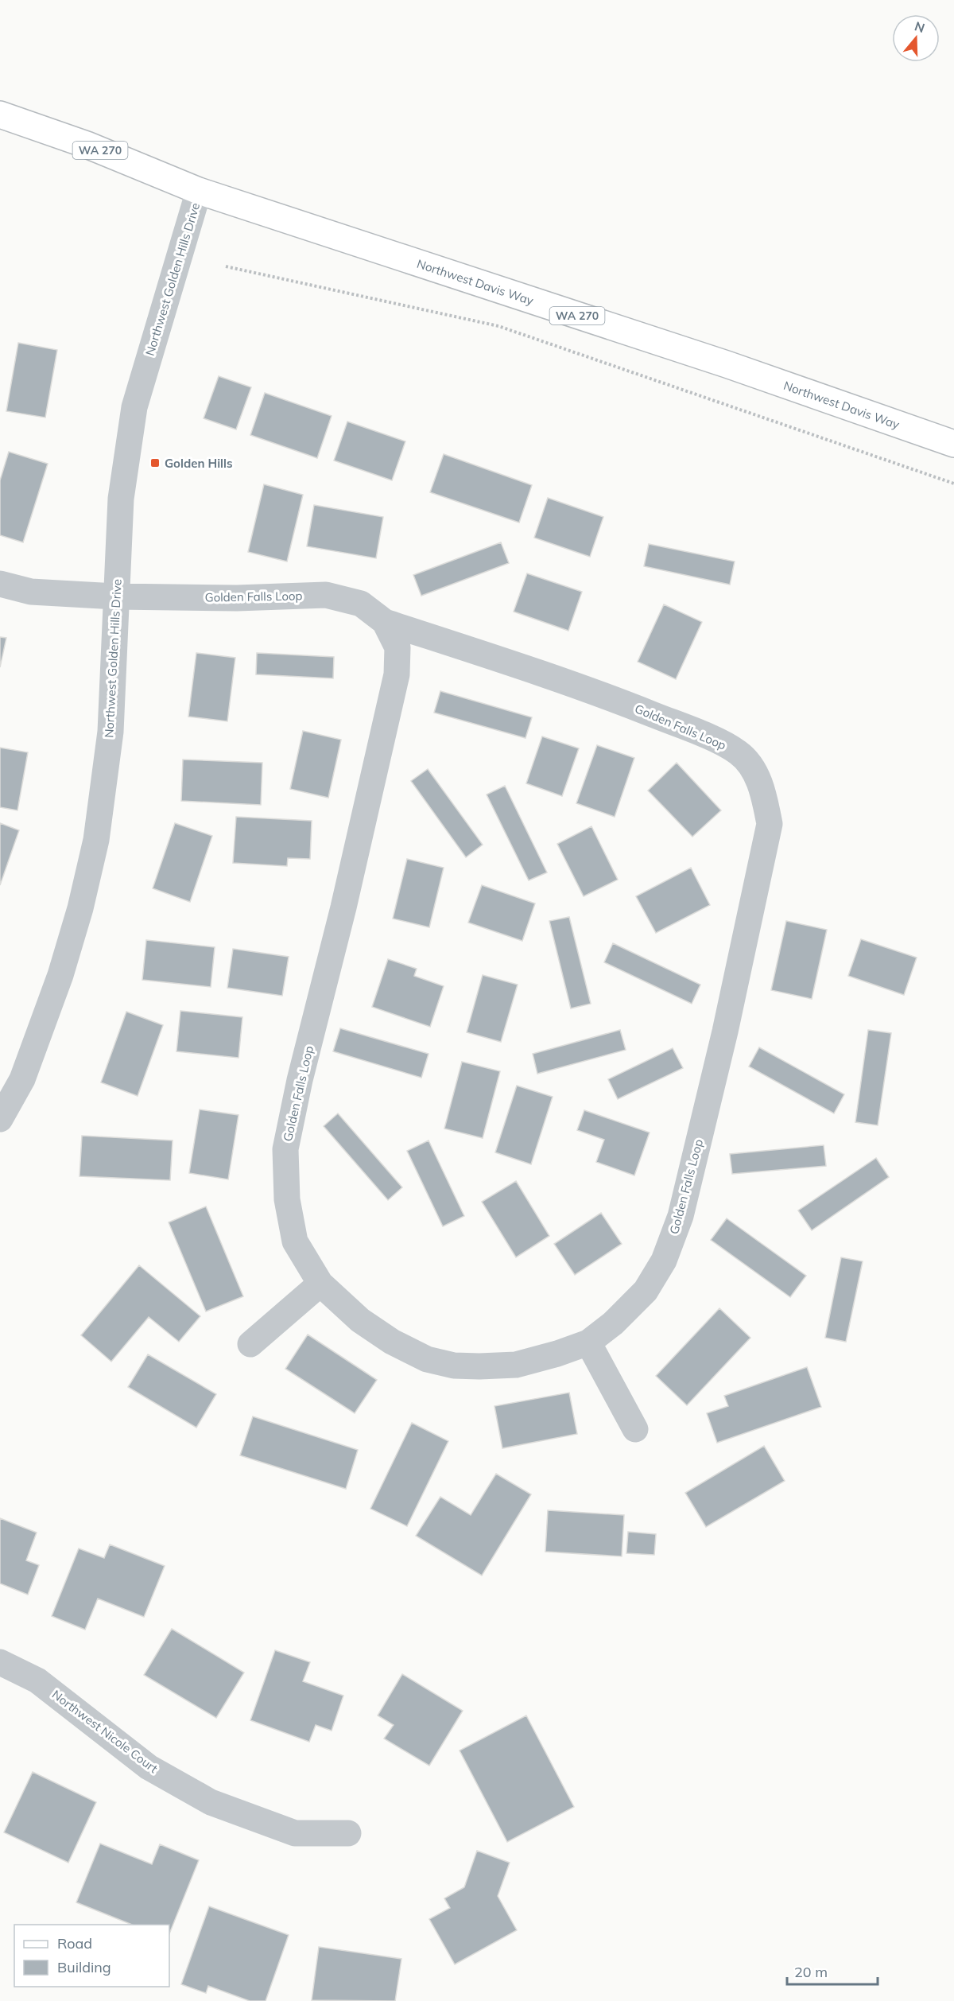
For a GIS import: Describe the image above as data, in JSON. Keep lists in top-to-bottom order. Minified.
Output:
{"streets":{"main road":["WA 270","Northwest Davis Way"],"street":["Northwest Golden Hills Drive","Golden Falls Loop","Northwest Nicole Court"]},"crossings":[["Northwest Golden Hills Drive","Northwest Davis Way"],["Northwest Golden Hills Drive","Golden Falls Loop"]],"places":{"transit":["Golden Hills"]},"legend":["Road","Building"],"scale_bar":"20 m","north":"top"}
